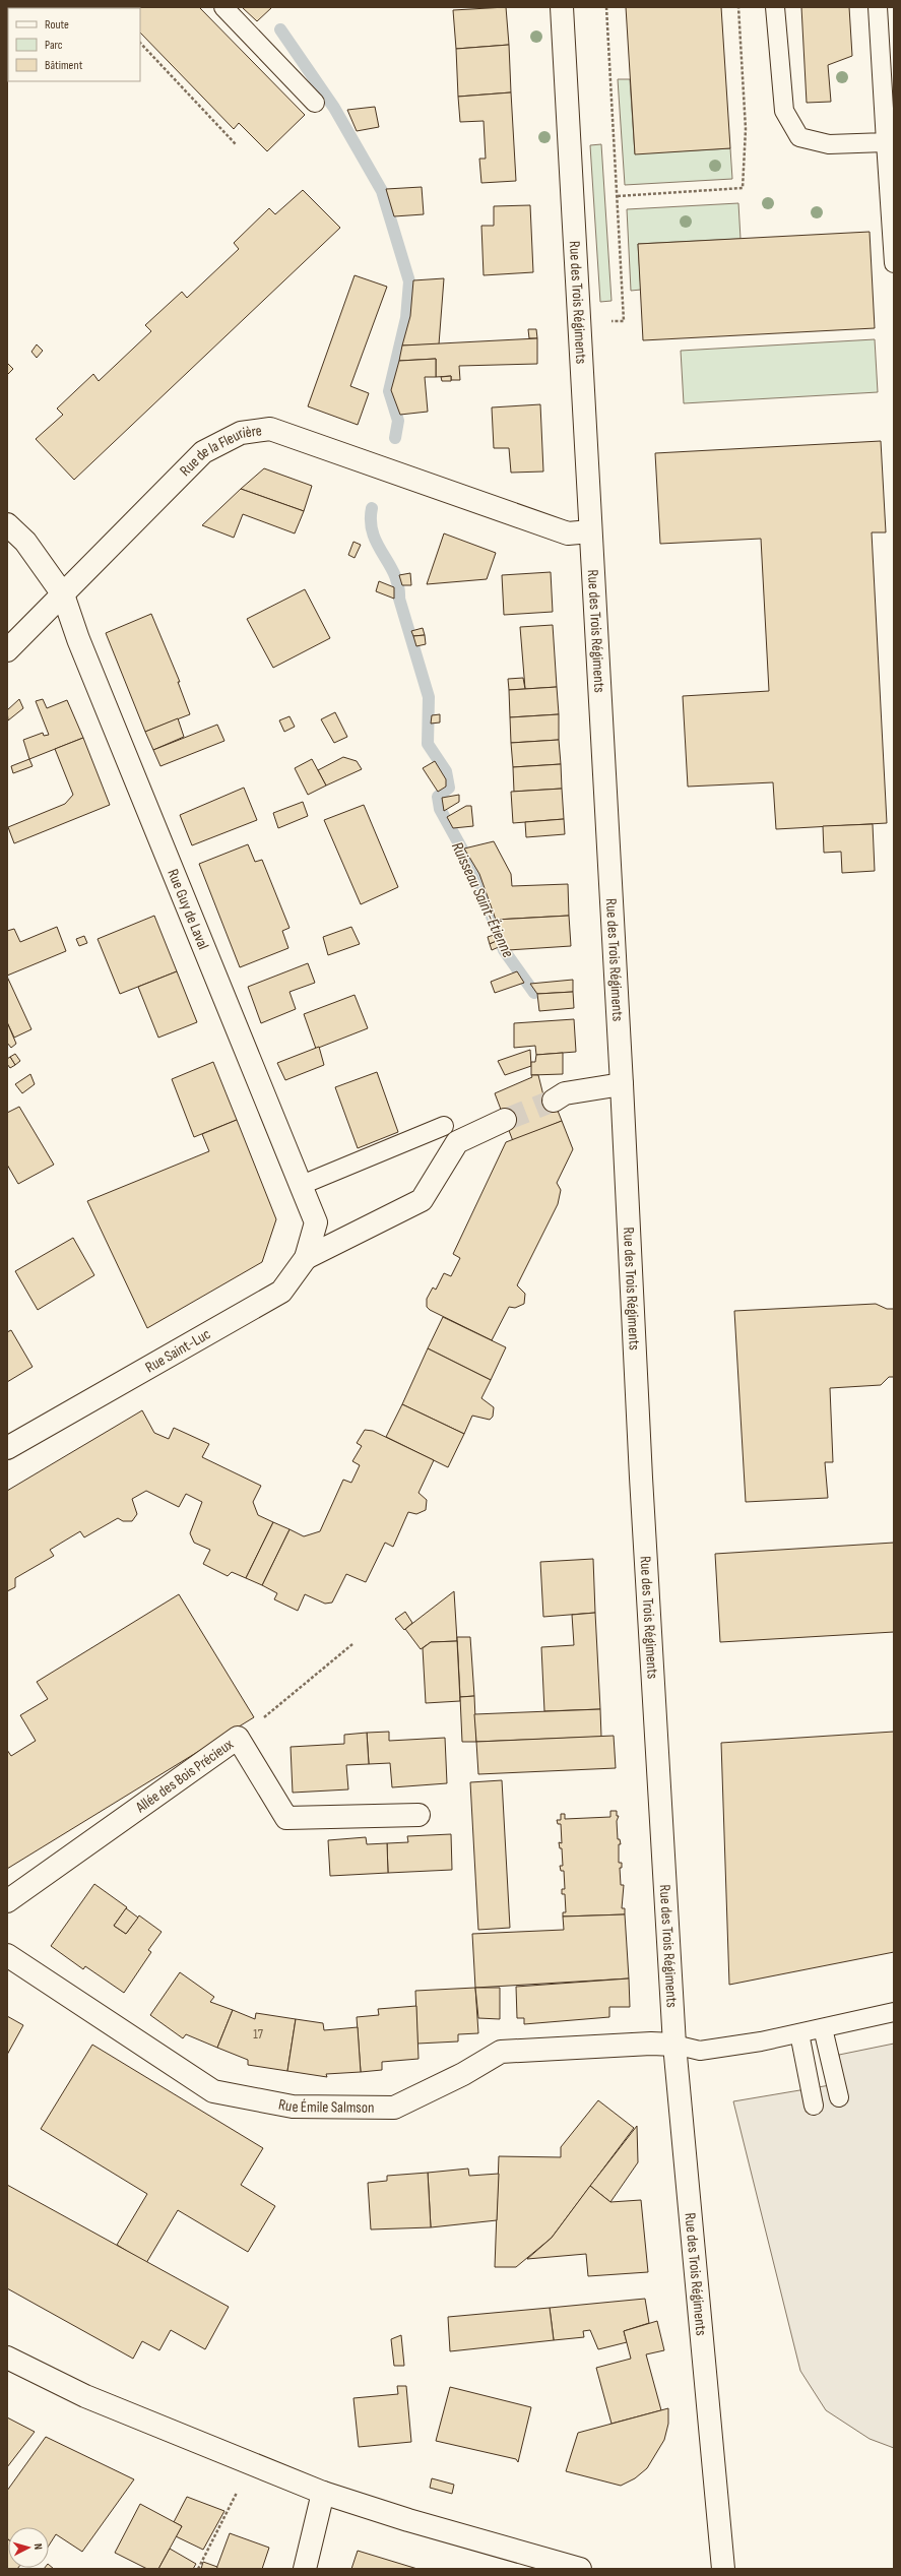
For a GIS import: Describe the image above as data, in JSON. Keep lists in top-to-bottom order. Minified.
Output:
{"streets":{"street":["Rue des Trois Régiments","Rue de la Fleurière","Rue Guy de Laval","Rue Saint-Luc","Allée des Bois Précieux","Rue Émile Salmson"]},"crossings":[["Rue des Trois Régiments","Rue de la Fleurière"],["Rue des Trois Régiments","Rue Émile Salmson"],["Rue de la Fleurière","Rue Guy de Laval"],["Rue Guy de Laval","Rue Saint-Luc"]],"water":["Ruisseau Saint-Étienne"],"house_numbers":["17"],"legend":["Route","Parc","Bâtiment"],"north":"right"}
